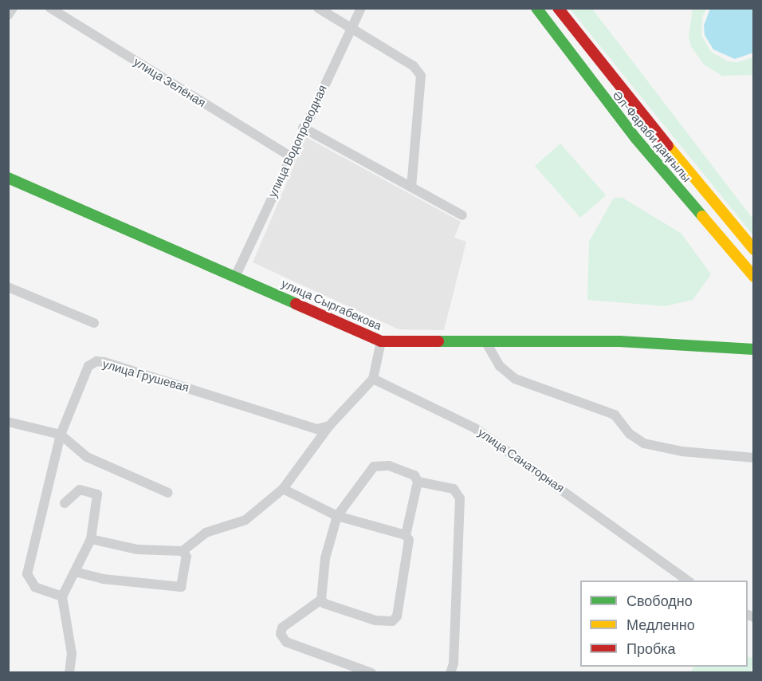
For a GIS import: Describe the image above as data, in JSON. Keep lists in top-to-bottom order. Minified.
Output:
{"streets":{"street":["улица Зелёная","Әл-Фараби даңғылы","улица Водопроводная","улица Сыргабекова","улица Грушевая","улица Санаторная"]},"crossings":[["улица Зелёная","улица Водопроводная"],["улица Водопроводная","улица Сыргабекова"]],"legend":["Свободно","Медленно","Пробка"]}
